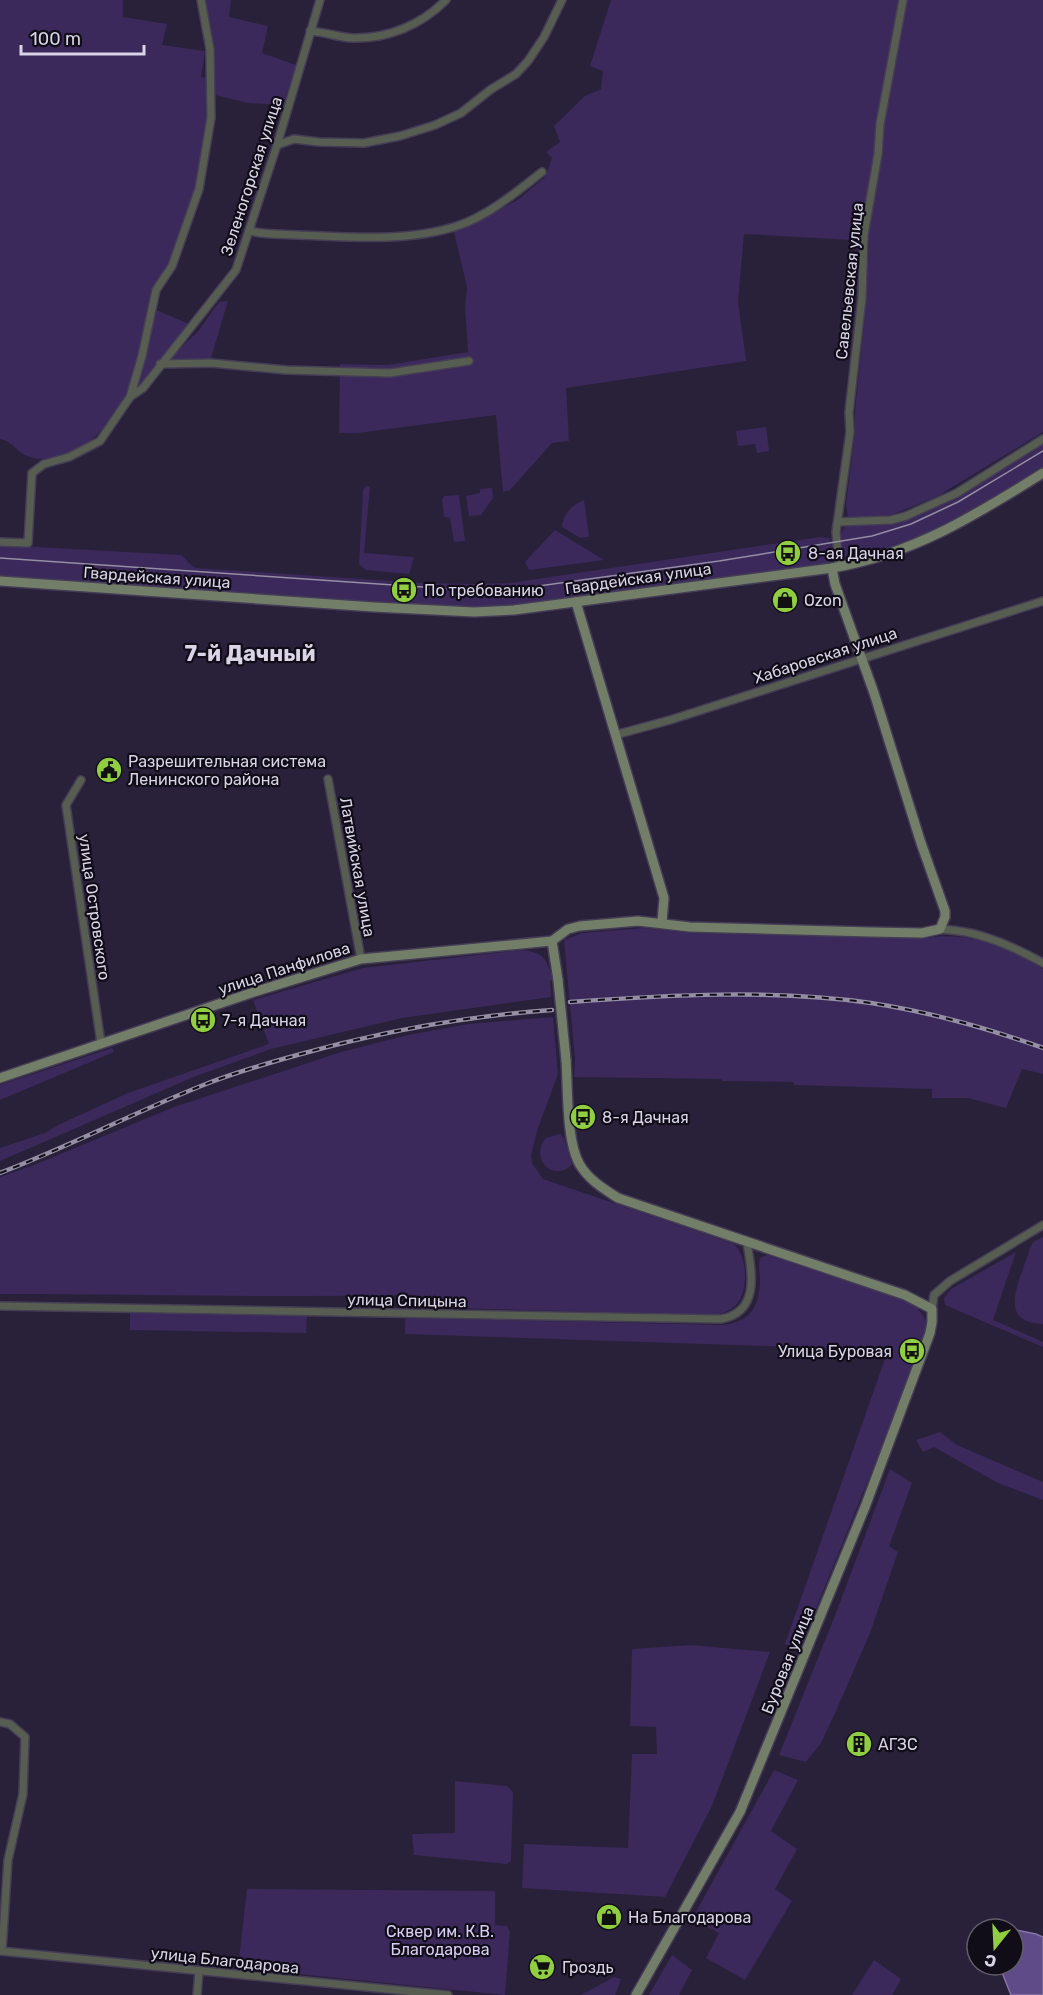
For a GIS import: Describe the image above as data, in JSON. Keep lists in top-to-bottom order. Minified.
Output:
{"streets":{"main road":["Гвардейская улица","улица Панфилова","Буровая улица"],"street":["Зеленогорская улица","Савельевская улица","Хабаровская улица","Латвийская улица","улица Островского","улица Спицына","улица Благодарова"]},"crossings":[["Савельевская улица","Гвардейская улица"],["Латвийская улица","улица Панфилова"],["улица Островского","улица Панфилова"]],"districts":["7-й Дачный"],"parks":["Сквер им. К.В. Благодарова"],"places":{"bus stop":["8-ая Дачная","По требованию","7-я Дачная","8-я Дачная","Улица Буровая"],"shop":["Ozon","На Благодарова"],"public building":["Разрешительная система Ленинского района"],"building":["АГЗС"],"supermarket":["Гроздь"]},"scale_bar":"100 m","north":"bottom"}
